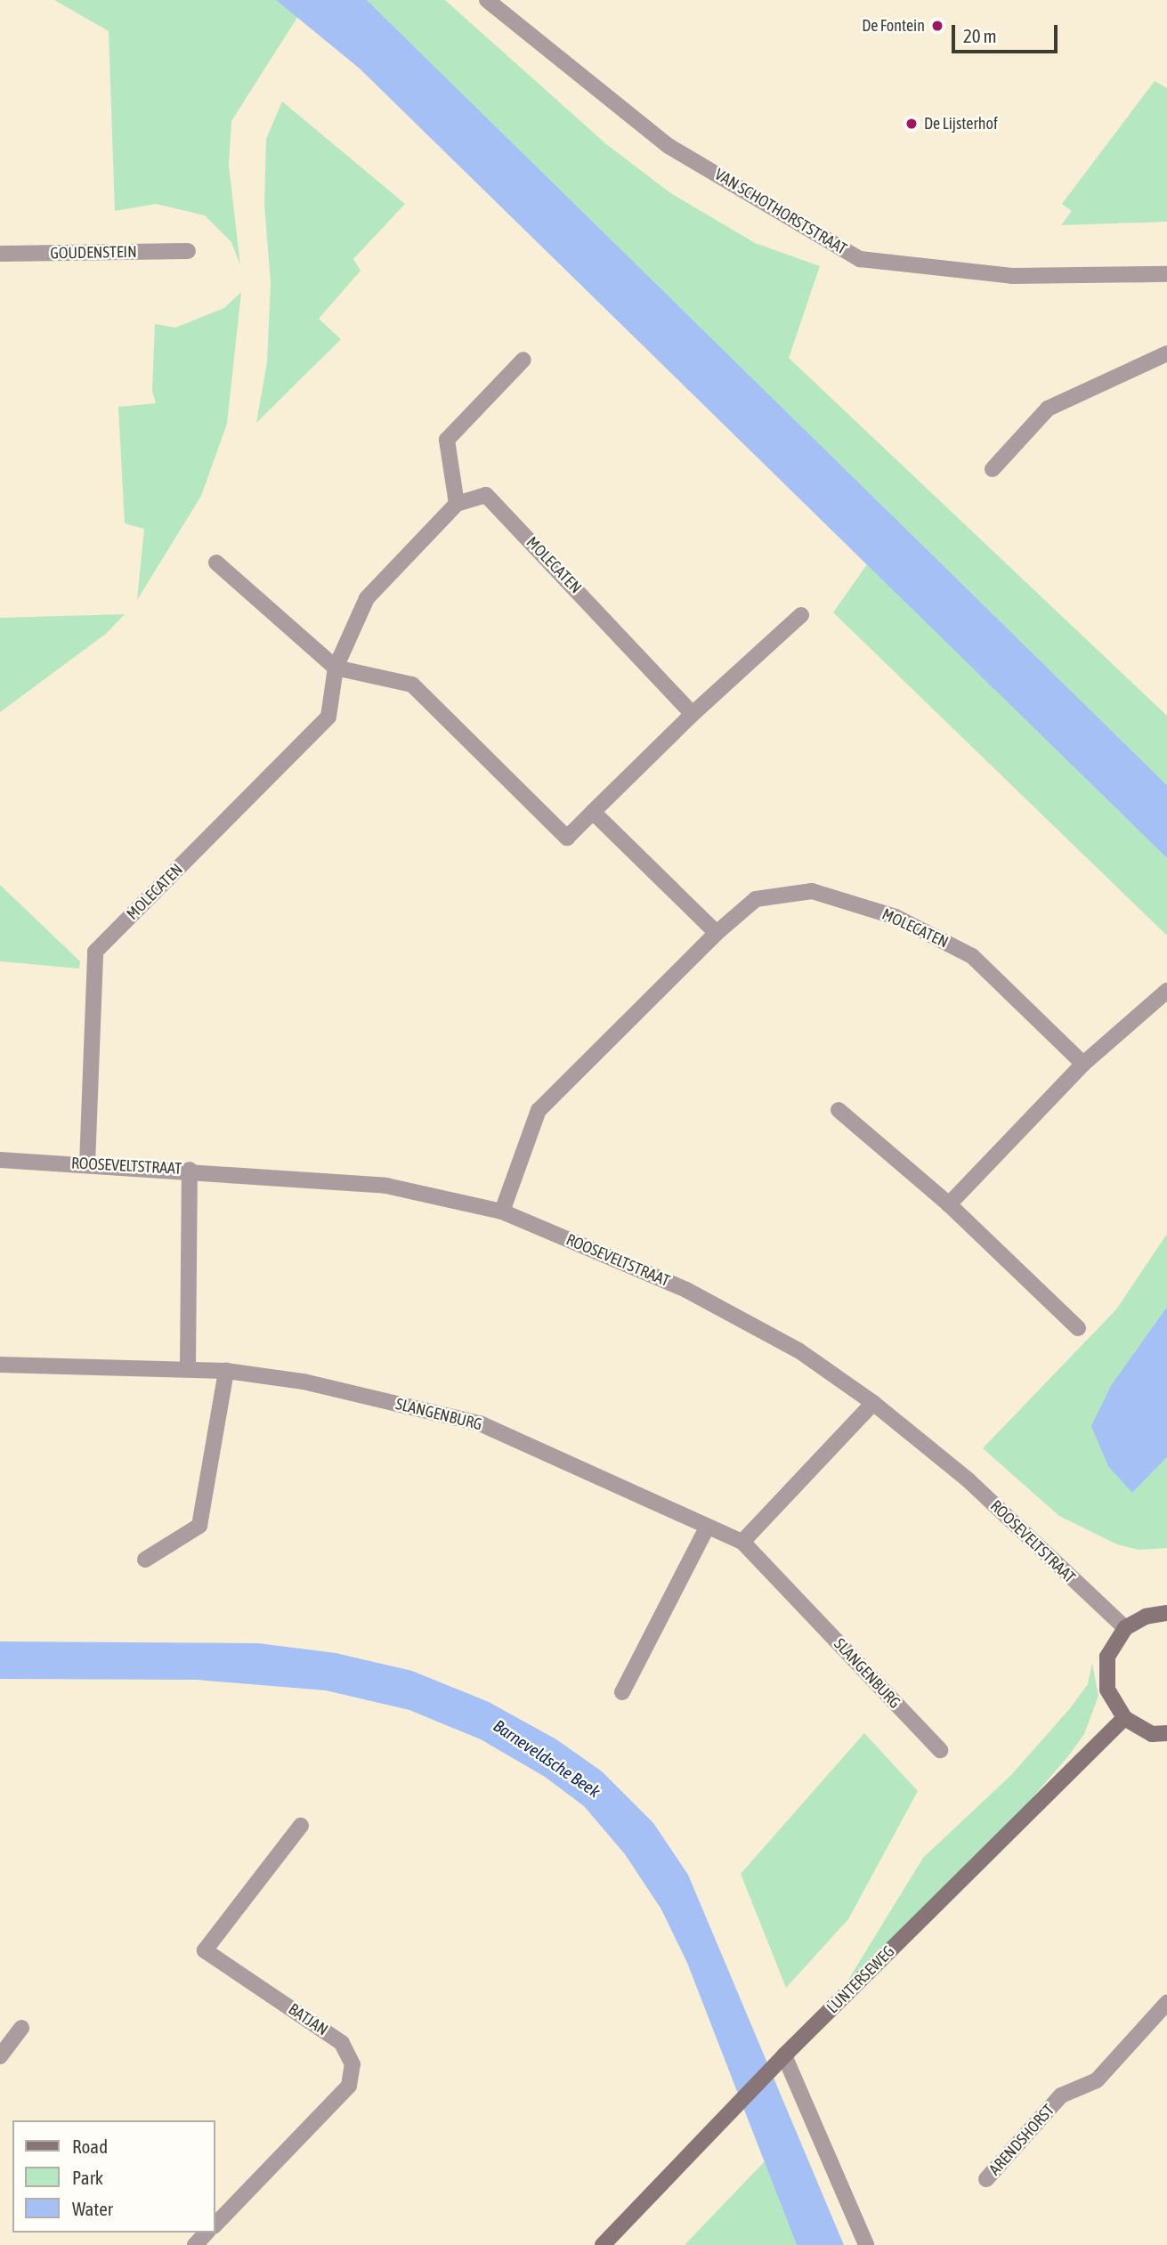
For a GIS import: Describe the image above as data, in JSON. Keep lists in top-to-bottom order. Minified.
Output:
{"streets":{"main road":["LUNTERSEWEG"],"street":["VAN SCHOTHORSTSTRAAT","GOUDENSTEIN","MOLECATEN","ROOSEVELTSTRAAT","SLANGENBURG","BATJAN","ARENDSHORST"]},"crossings":[["MOLECATEN","ROOSEVELTSTRAAT"]],"water":["Barneveldsche Beek"],"places":["De Fontein","De Lijsterhof"],"legend":["Road","Park","Water"],"scale_bar":"20 m"}
